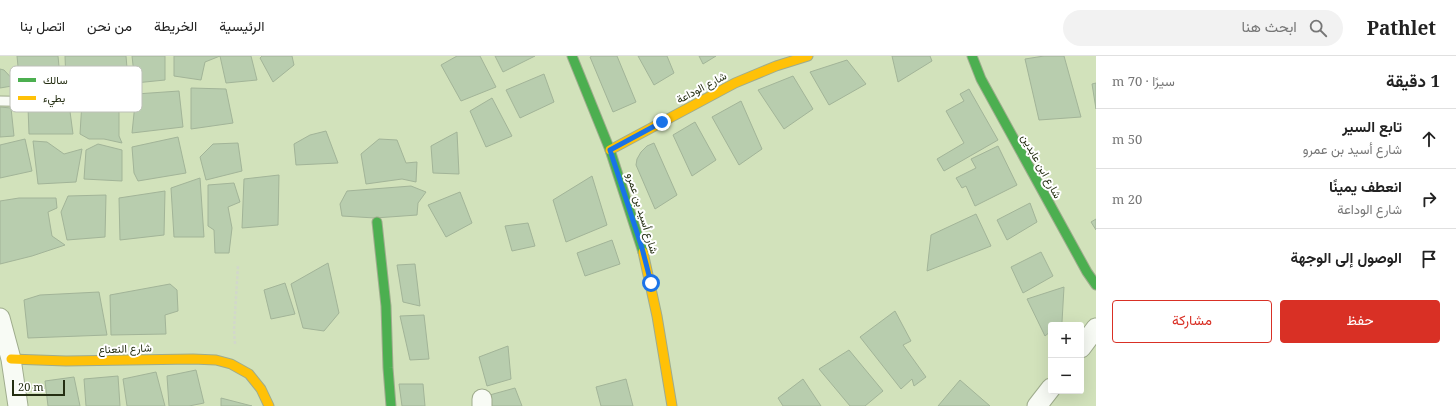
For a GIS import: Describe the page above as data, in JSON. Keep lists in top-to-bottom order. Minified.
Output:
{"streets":{"street":["شارع الوداعة","شارع ابن عابدين","شارع أسيد بن عمرو","شارع النعناع"]},"crossings":[["شارع الوداعة","شارع أسيد بن عمرو"]],"legend":["سالك","بطيء"],"scale_bar":"20 m","page":{"header":"Pathlet","search":"ابحث هنا","nav":["الرئيسية","الخريطة","من نحن","اتصل بنا"],"heading":["1 دقيقة","سيرًا · 70 m"],"list":[["تابع السير","شارع أسيد بن عمرو","50 m"],["انعطف يمينًا","شارع الوداعة","20 m"],"الوصول إلى الوجهة"],"buttons":["حفظ","مشاركة"],"map_buttons":["+","−"],"scale":"20 m"}}
